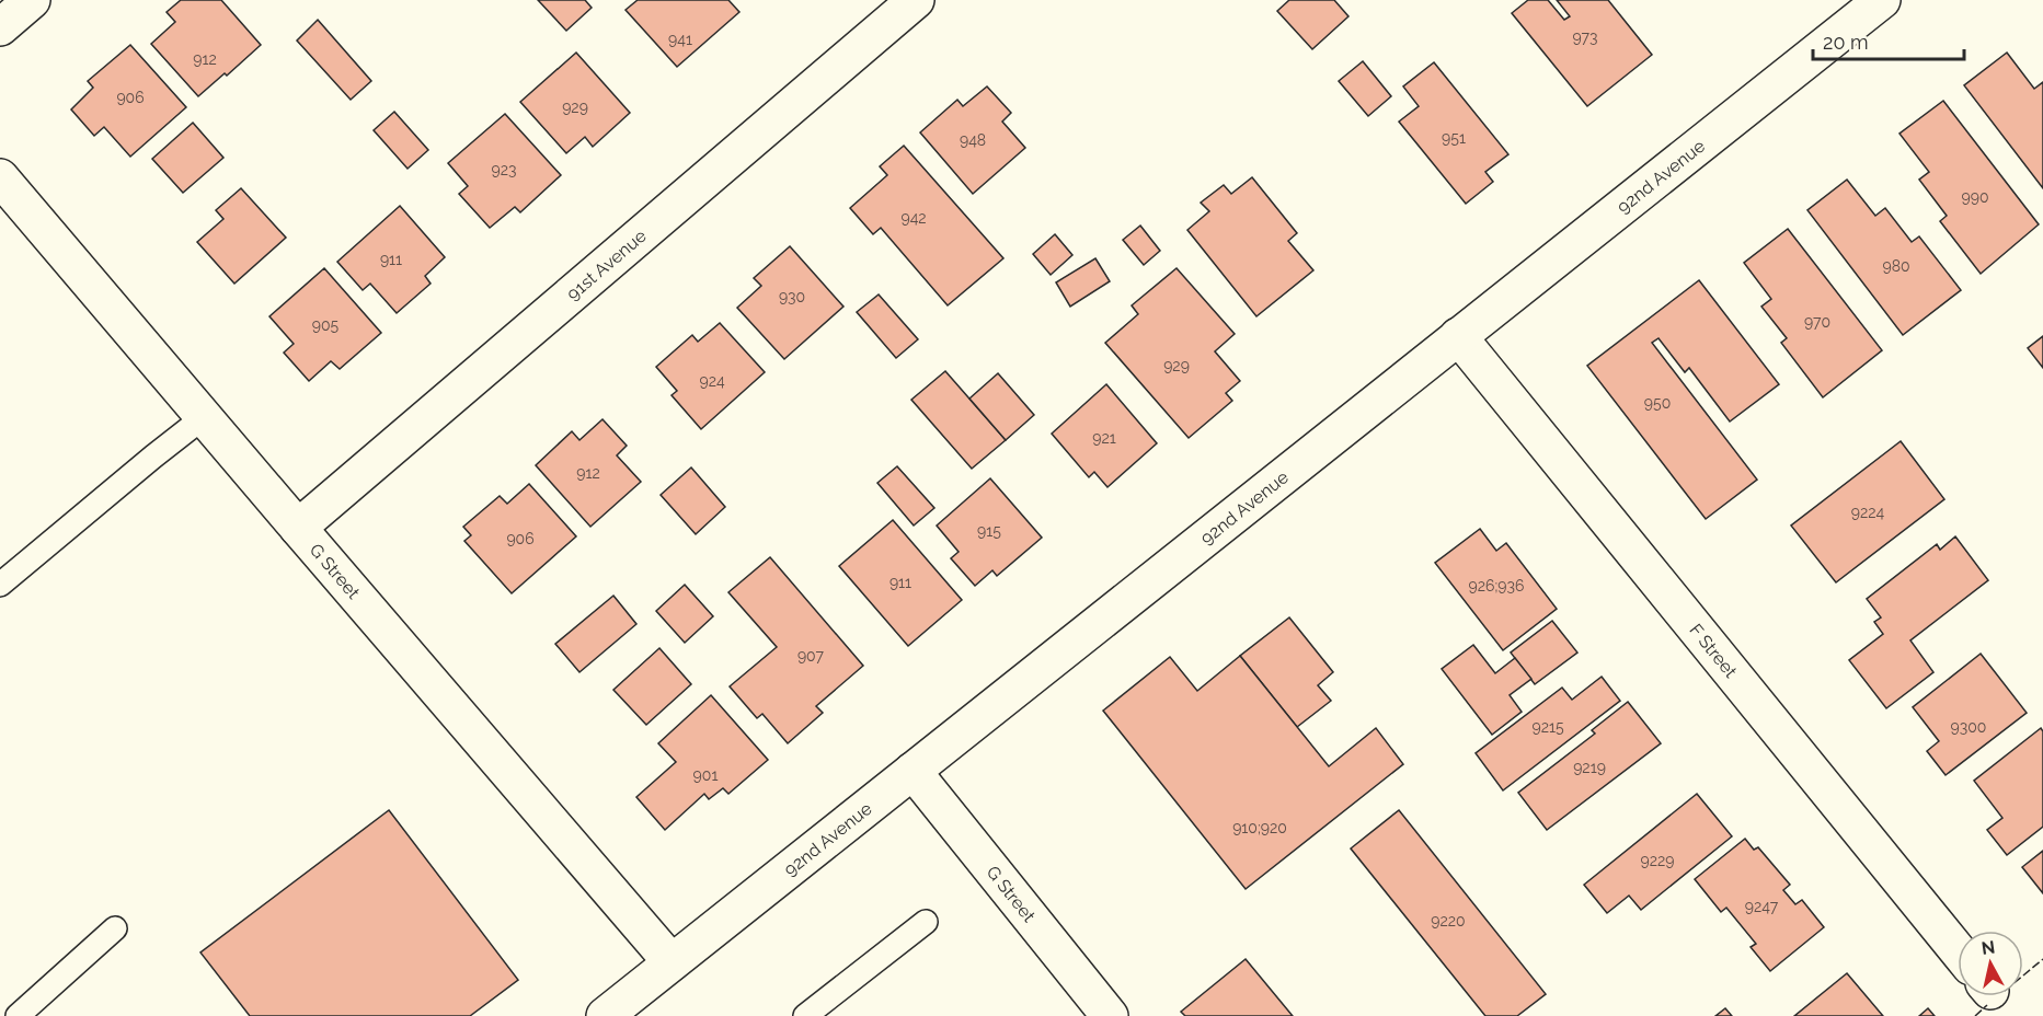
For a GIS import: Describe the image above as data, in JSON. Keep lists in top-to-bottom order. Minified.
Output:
{"streets":{"street":["92nd Avenue","91st Avenue","G Street","F Street"]},"crossings":[["92nd Avenue","G Street"],["92nd Avenue","F Street"],["91st Avenue","G Street"]],"house_numbers":["973","941","912","906","929","951","948","923","990","942","911","980","930","970","905","929","924","950","921","912","9224","915","906","911","926;936","907","9215","9300","9219","901","910;920","9229","9247","9220"],"scale_bar":"20 m","north":"top"}
